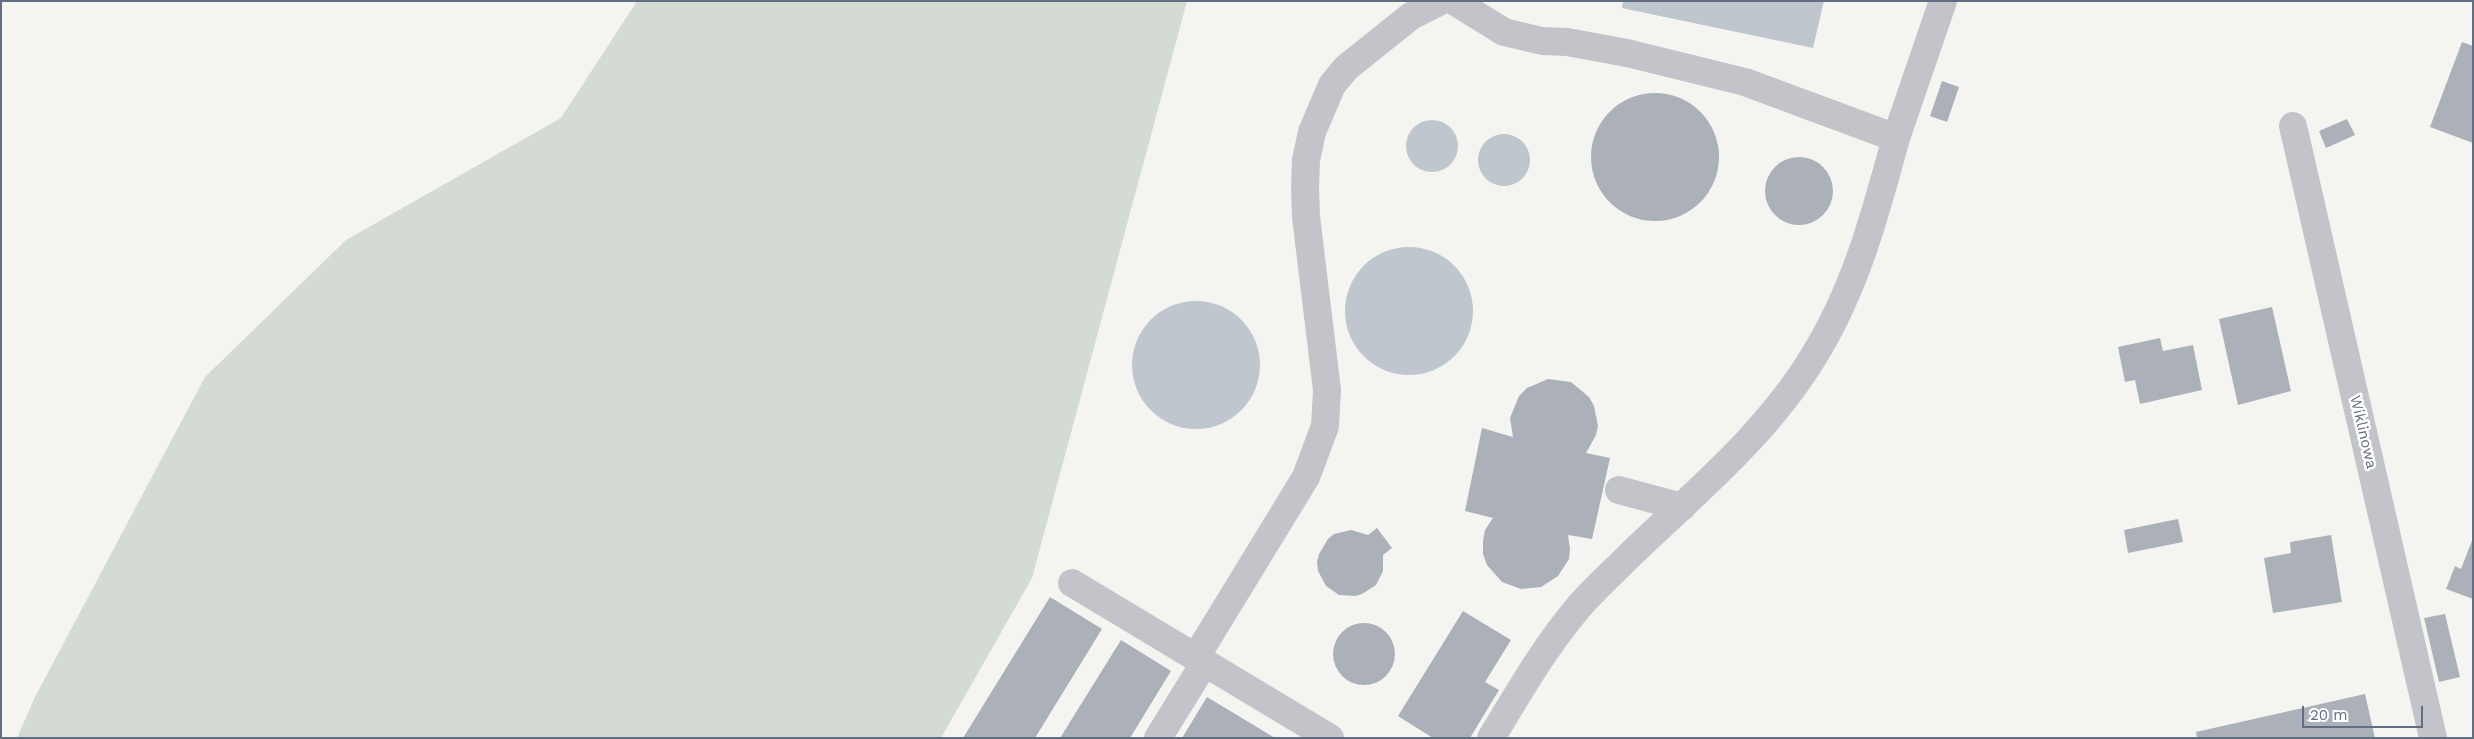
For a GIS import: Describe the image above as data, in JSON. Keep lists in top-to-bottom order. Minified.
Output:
{"streets":{"street":["Wiklinowa"]},"scale_bar":"20 m"}
